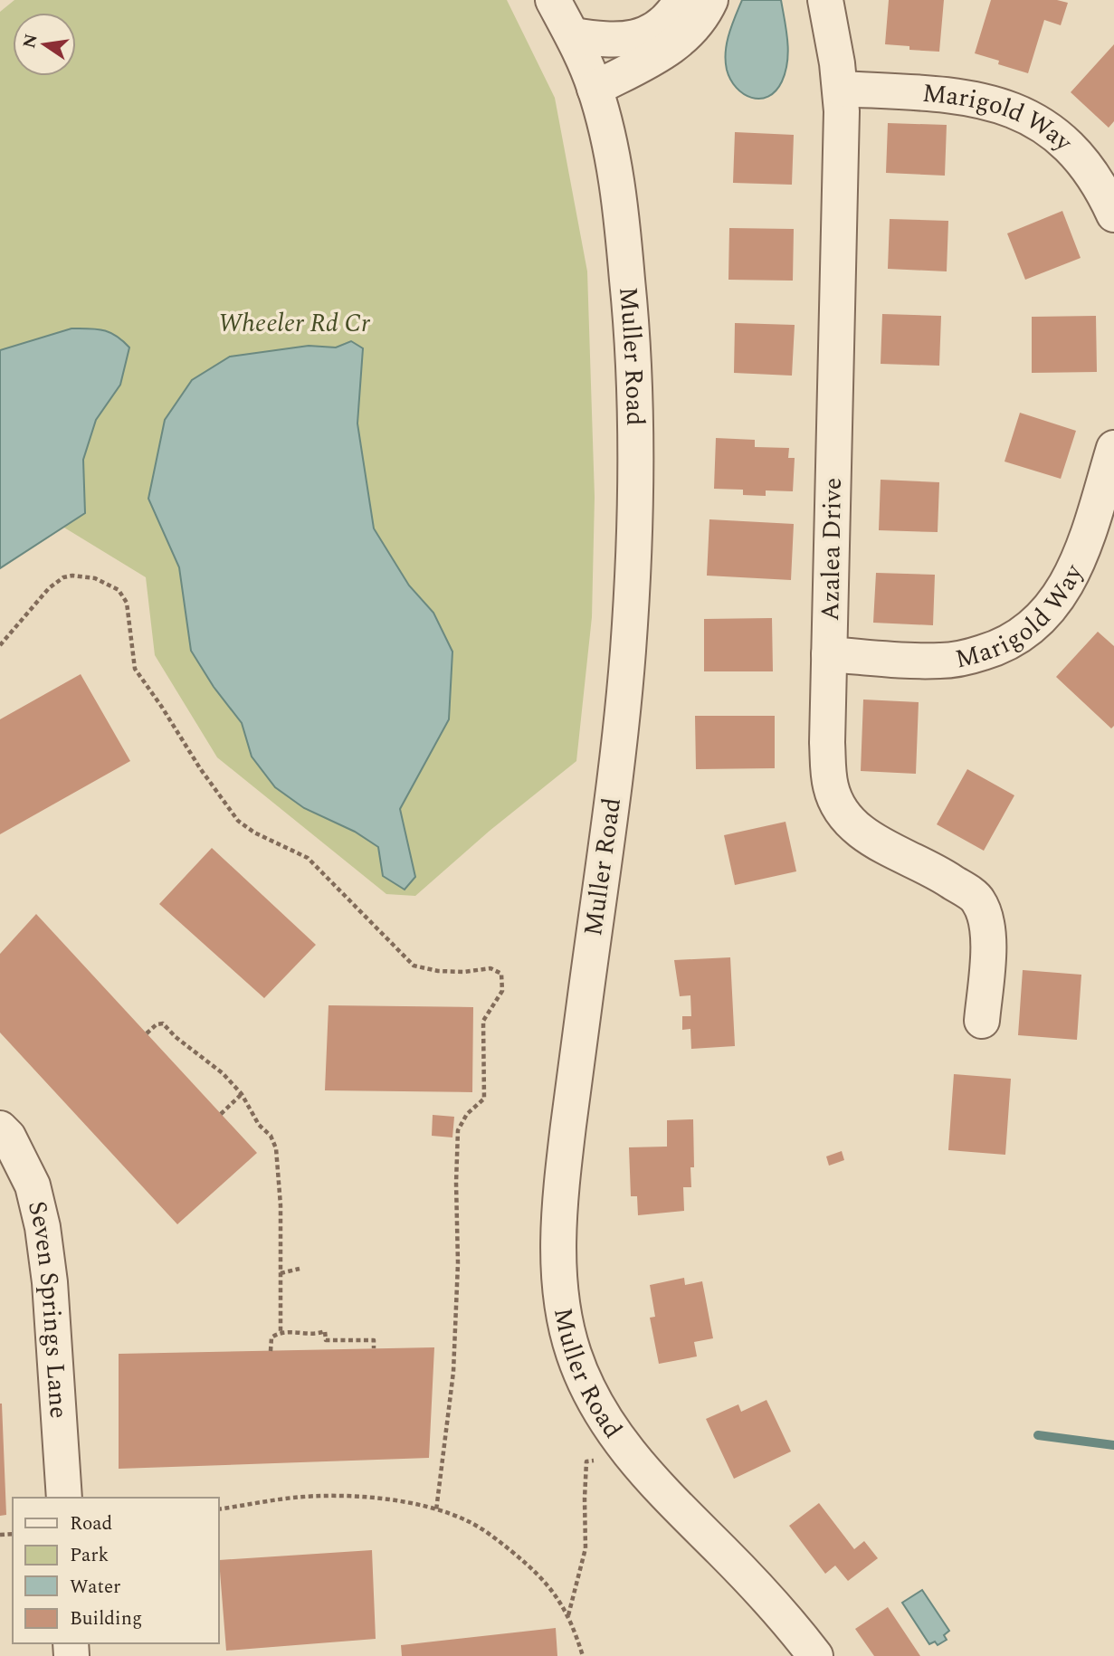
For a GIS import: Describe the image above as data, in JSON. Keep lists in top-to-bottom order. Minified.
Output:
{"streets":{"street":["Marigold Way","Muller Road","Azalea Drive","Seven Springs Lane"]},"crossings":[["Marigold Way","Azalea Drive"]],"parks":["Wheeler Rd Cr"],"legend":["Road","Park","Water","Building"],"north":"left"}
